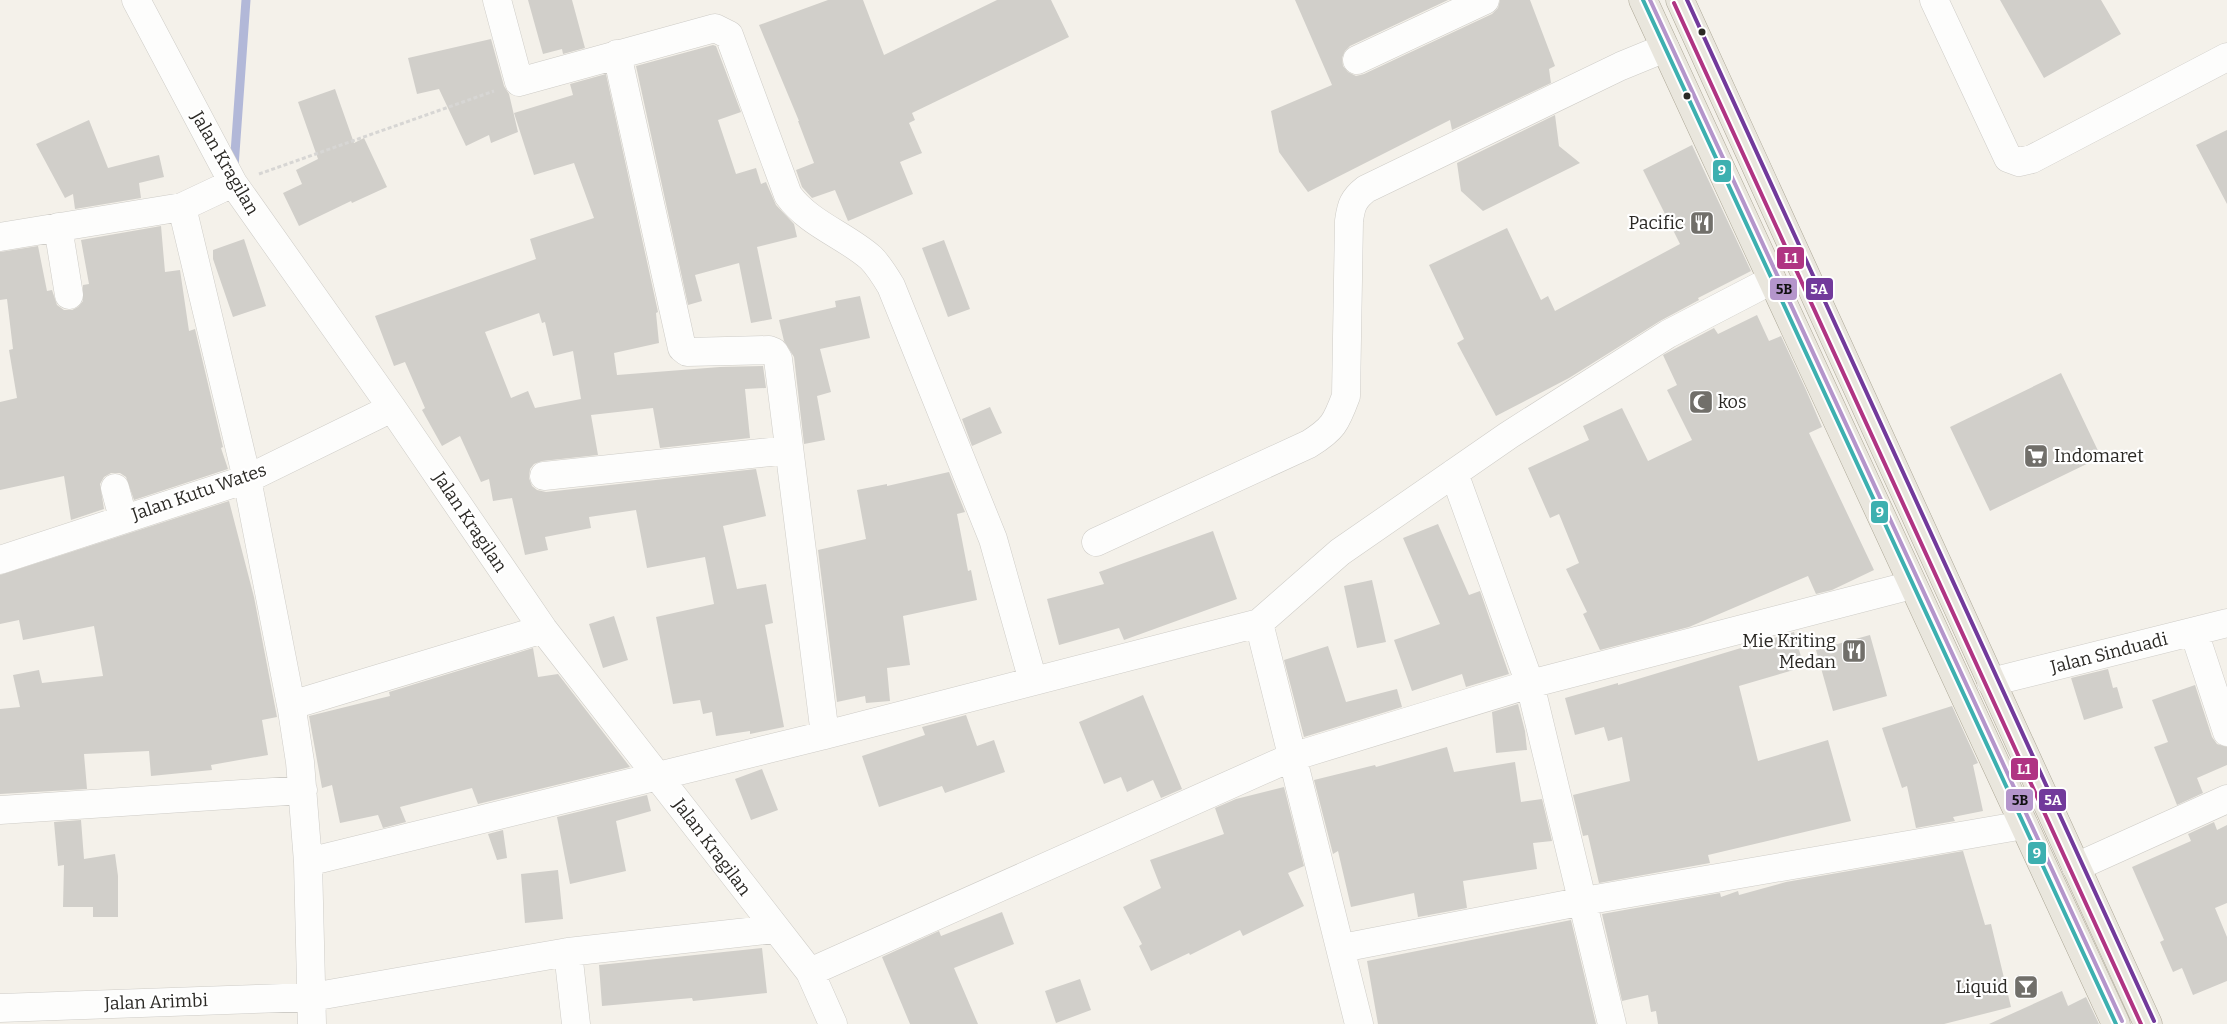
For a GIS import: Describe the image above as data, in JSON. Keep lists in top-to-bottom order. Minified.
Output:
{"streets":{"street":["Jalan Kragilan","Jalan Kutu Wates","Jalan Sinduadi","Jalan Arimbi"]},"crossings":[["Jalan Kragilan","Jalan Kutu Wates"],["Jalan Kragilan","Jalan Arimbi"]],"places":{"restaurant":["Pacific","Mie Kriting Medan"],"mosque":["kos"],"supermarket":["Indomaret"],"bar":["Liquid"]},"lines":["transit line 9","transit line 5B","transit line 5A","transit line L1"]}
